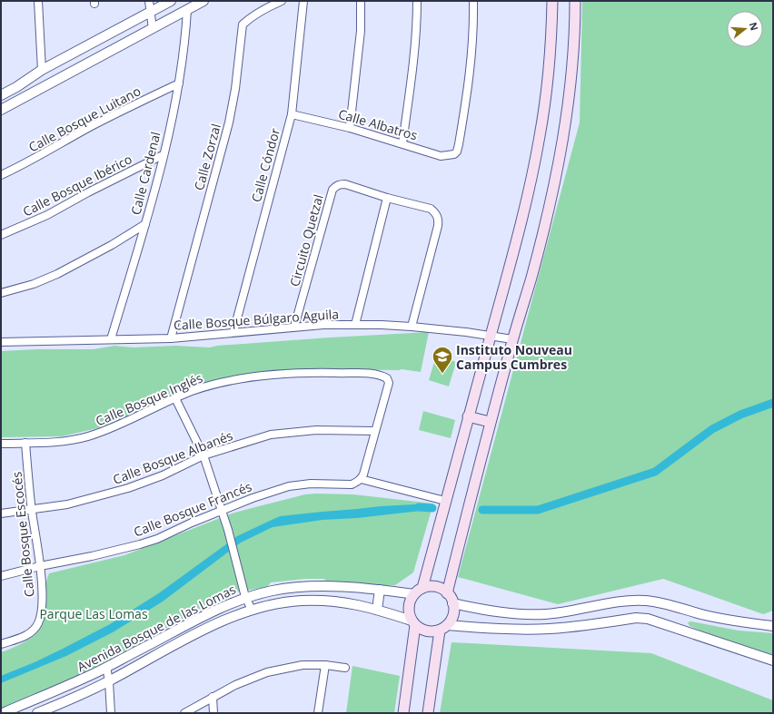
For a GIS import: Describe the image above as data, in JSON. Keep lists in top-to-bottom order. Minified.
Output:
{"streets":{"street":["Calle Bosque Luitano","Calle Albatros","Calle Zorzal","Calle Cóndor","Calle Cardenal","Calle Bosque Ibérico","Circuito Quetzal","Calle Bosque Búlgaro Aguila","Calle Bosque Inglés","Calle Bosque Albanés","Calle Bosque Francés","Calle Bosque Escocés","Avenida Bosque de las Lomas"]},"crossings":[["Calle Bosque Luitano","Calle Cardenal"],["Calle Albatros","Calle Cóndor"],["Calle Zorzal","Calle Bosque Búlgaro Aguila"],["Calle Cóndor","Calle Bosque Búlgaro Aguila"],["Calle Cardenal","Calle Bosque Ibérico"],["Calle Cardenal","Calle Bosque Búlgaro Aguila"],["Circuito Quetzal","Calle Bosque Búlgaro Aguila"],["Calle Bosque Inglés","Calle Bosque Albanés"],["Calle Bosque Inglés","Calle Bosque Escocés"],["Calle Bosque Albanés","Calle Bosque Escocés"],["Calle Bosque Francés","Calle Bosque Escocés"]],"parks":["Parque Las Lomas"],"places":{"school or university":["Instituto Nouveau Campus Cumbres"]},"north":"right"}
